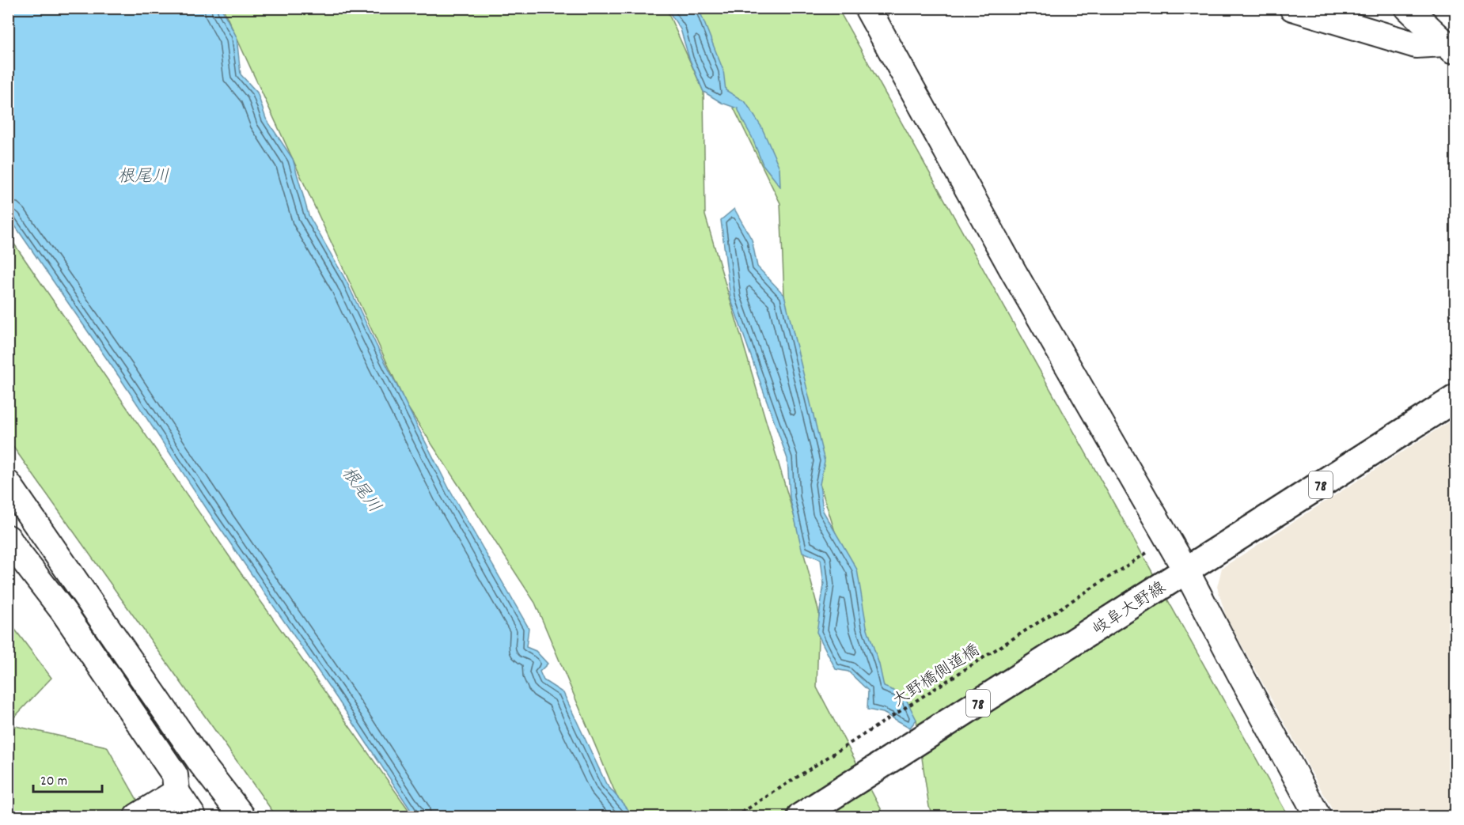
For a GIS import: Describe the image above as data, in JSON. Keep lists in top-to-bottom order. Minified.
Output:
{"streets":{"main road":["78","岐阜大野線"],"path":["大野橋側道橋"]},"water":["根尾川"],"scale_bar":"20 m"}
